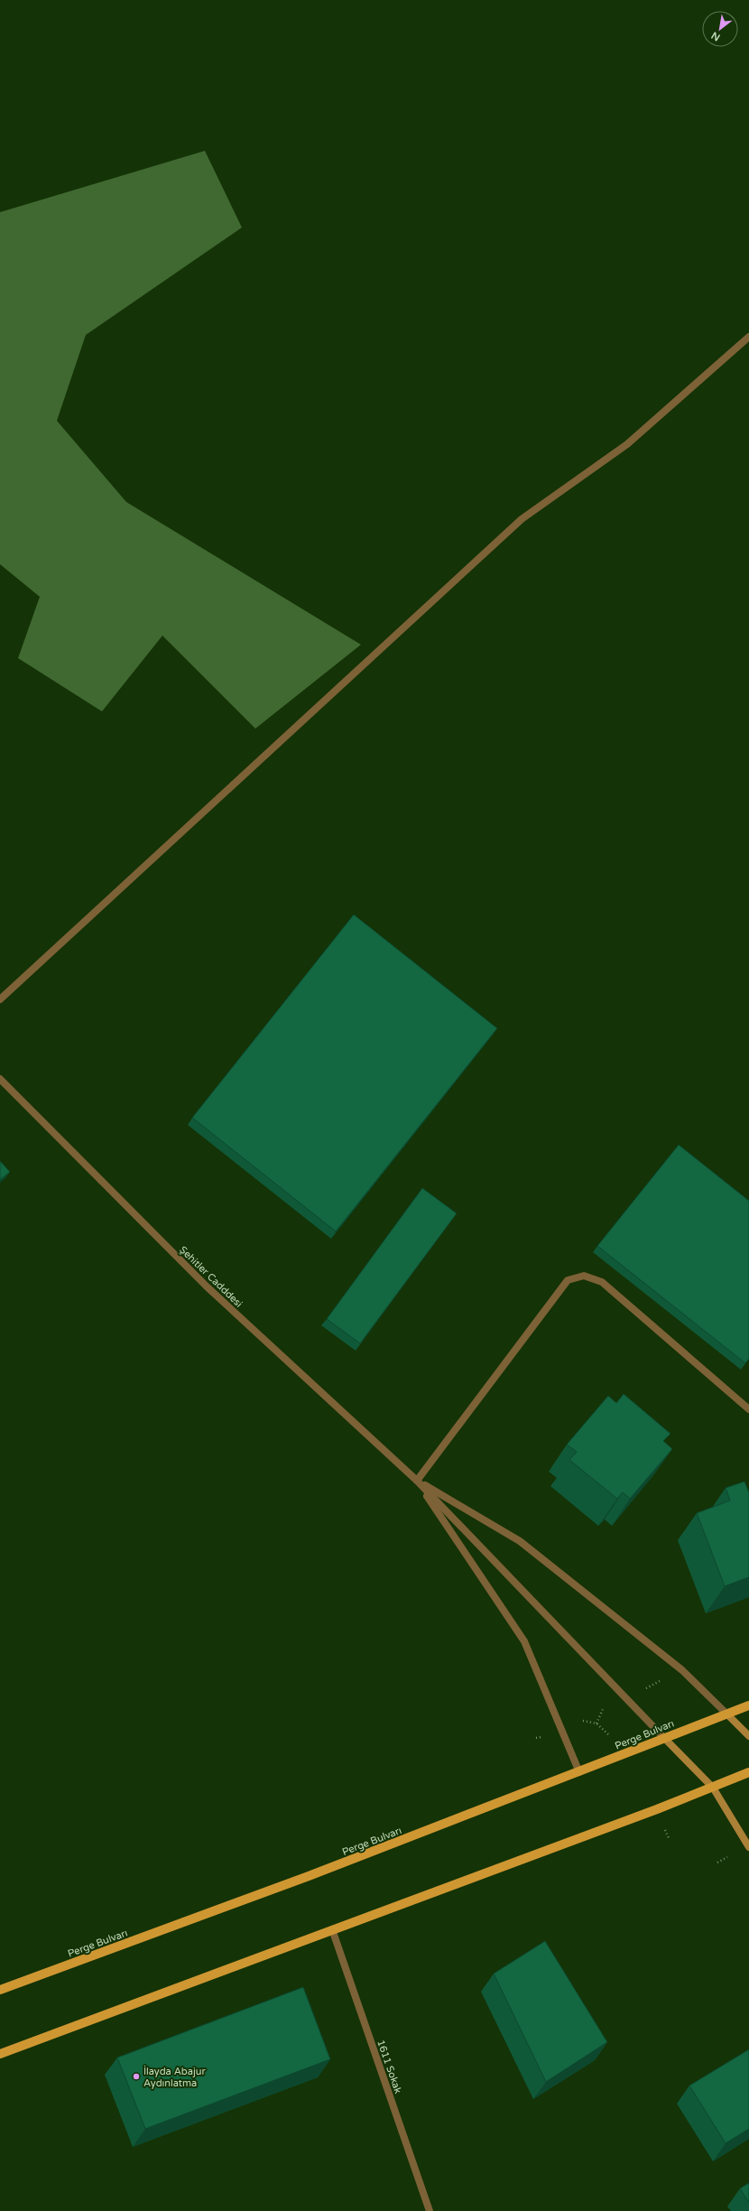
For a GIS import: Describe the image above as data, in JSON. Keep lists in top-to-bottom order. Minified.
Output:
{"streets":{"main road":["Perge Bulvarı"],"street":["Şehitler Cadddesi","1611 Sokak"]},"places":["İlayda Abajur Aydınlatma"],"north":"bottom left"}
